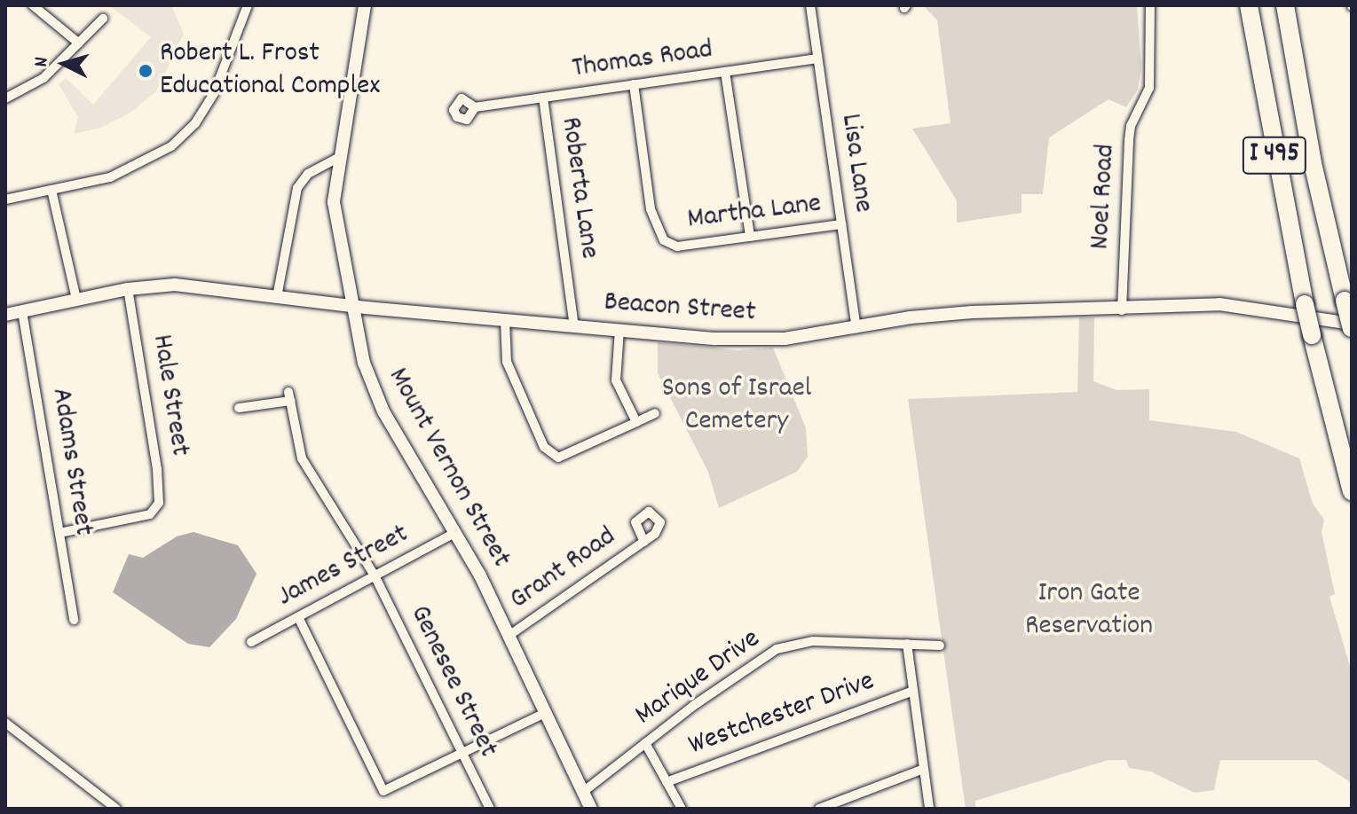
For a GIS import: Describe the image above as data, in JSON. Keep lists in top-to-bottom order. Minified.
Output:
{"streets":{"highway":["I 495"],"main road":["Beacon Street","Mount Vernon Street"],"street":["Thomas Road","Lisa Lane","Roberta Lane","Noel Road","Martha Lane","Hale Street","Adams Street","James Street","Grant Road","Marique Drive","Genesee Street","Westchester Drive"]},"crossings":[["Thomas Road","Lisa Lane"],["Thomas Road","Roberta Lane"],["Thomas Road","Martha Lane"],["I 495","Beacon Street"],["Lisa Lane","Martha Lane"],["Lisa Lane","Beacon Street"],["Roberta Lane","Beacon Street"],["Noel Road","Beacon Street"],["Beacon Street","Hale Street"],["Beacon Street","Adams Street"],["Beacon Street","Mount Vernon Street"],["Hale Street","Adams Street"],["Mount Vernon Street","James Street"],["Mount Vernon Street","Grant Road"],["Mount Vernon Street","Marique Drive"],["James Street","Genesee Street"]],"parks":["Sons of Israel Cemetery","Iron Gate Reservation"],"places":["Robert L. Frost Educational Complex"],"north":"left"}
